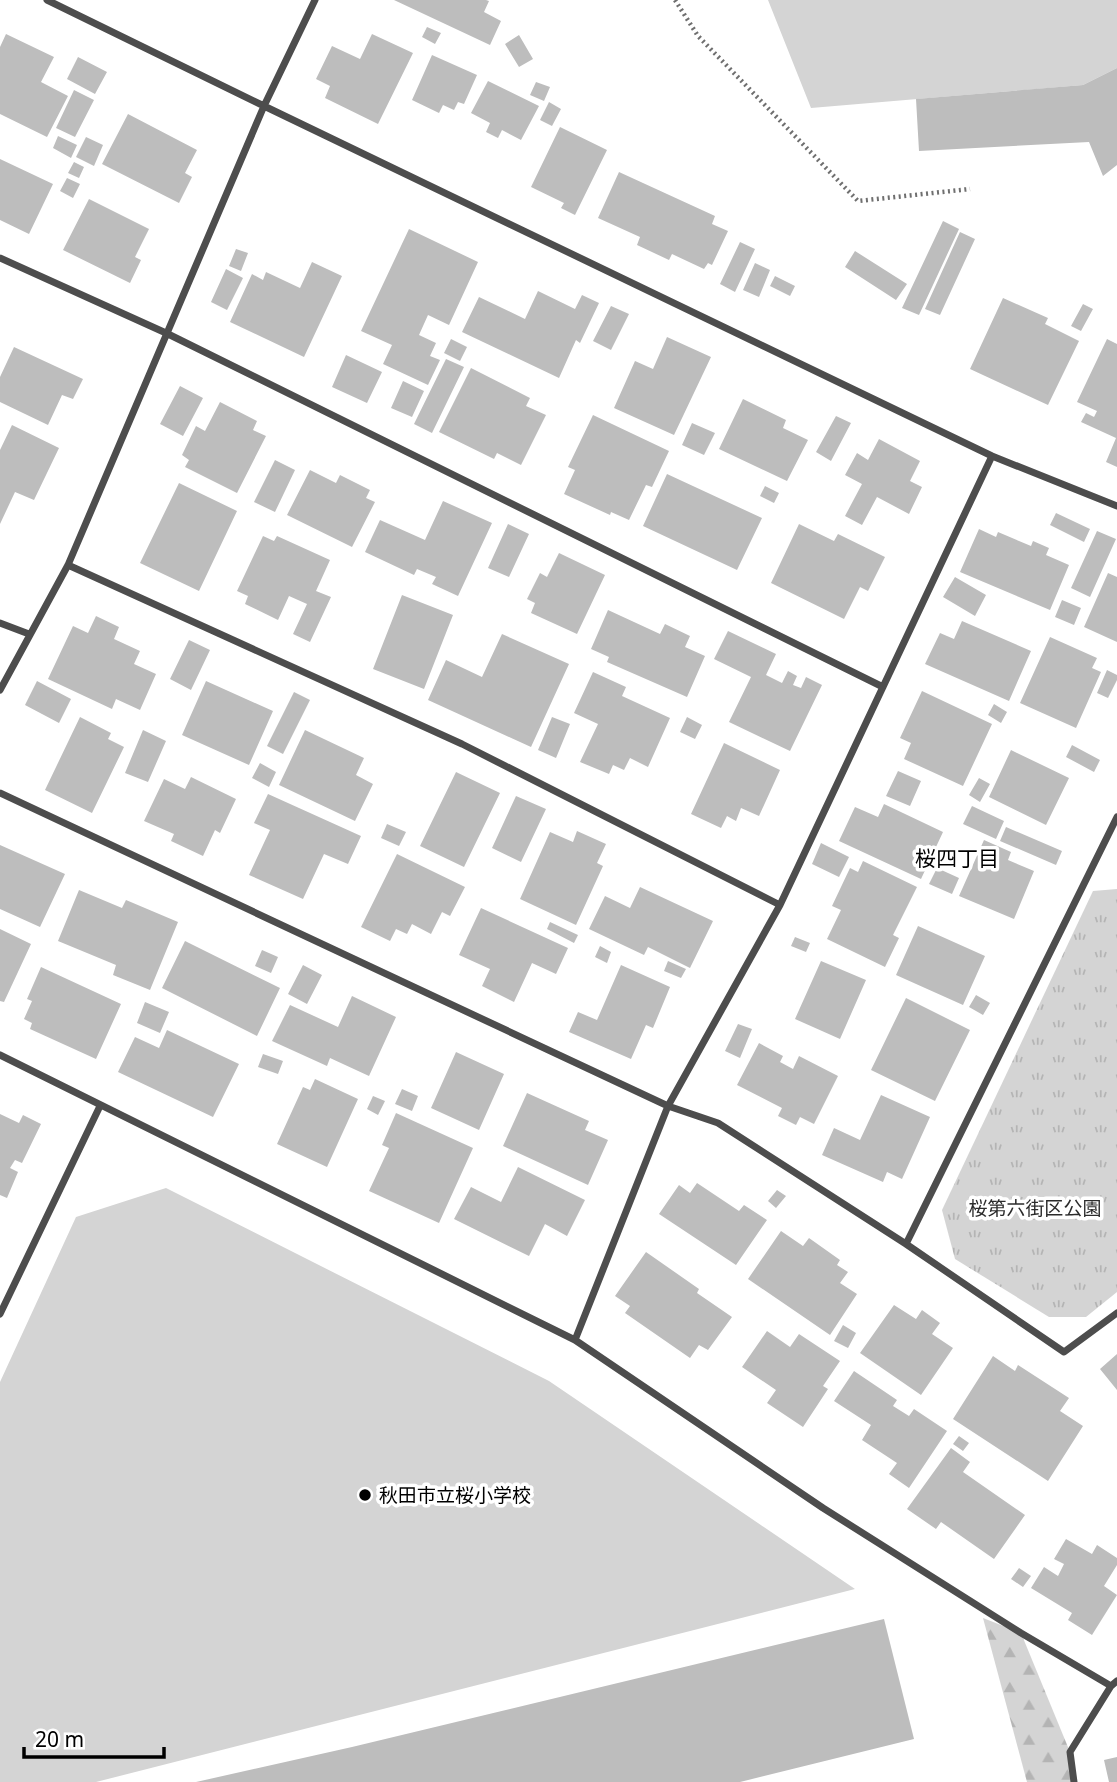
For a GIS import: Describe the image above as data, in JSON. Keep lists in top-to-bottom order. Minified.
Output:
{"districts":["桜四丁目"],"parks":["桜第六街区公園"],"places":["秋田市立桜小学校"],"scale_bar":"20 m"}
